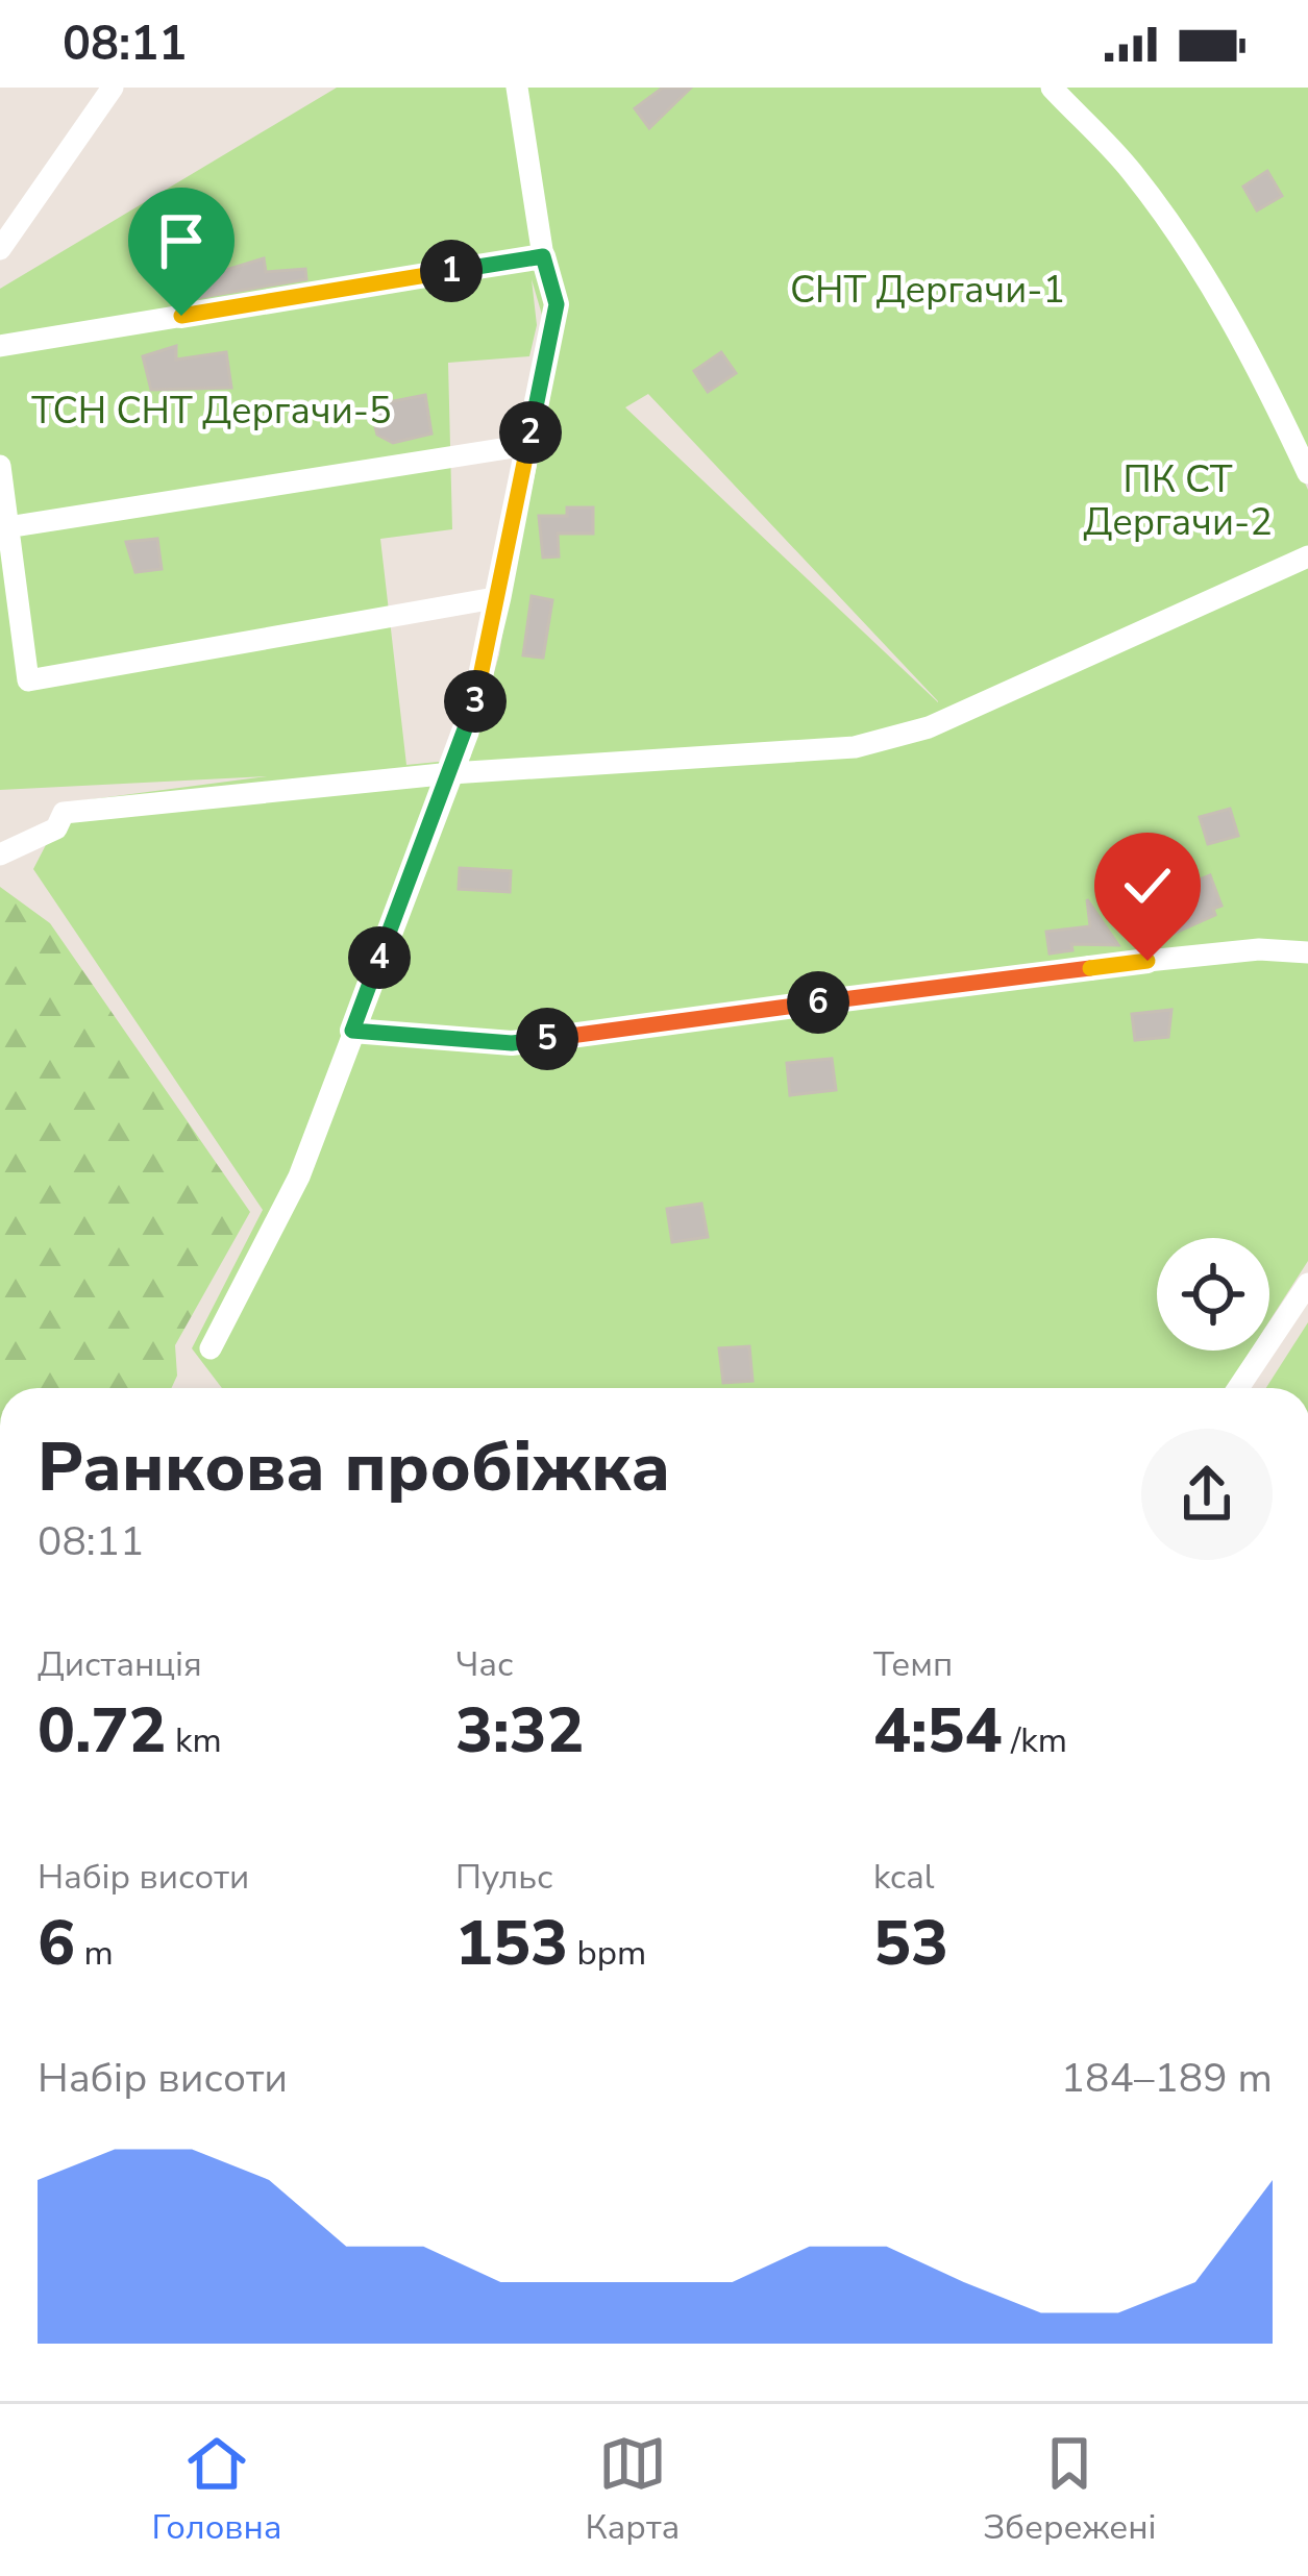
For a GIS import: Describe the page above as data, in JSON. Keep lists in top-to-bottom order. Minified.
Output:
{"parks":["СНТ Дергачи-1","ТСН СНТ Дергачи-5","ПК СТ Дергачи-2"],"page":{"status":"08:11","pins":["1","2","3","4","6","5"],"heading":["Ранкова пробіжка","08:11"],"stats":[["Дистанція","0.72 km"],["Час","3:32"],["Темп","4:54 /km"],["Набір висоти","6 m"],["Пульс","153 bpm"],["kcal","53"]],"chart":["Набір висоти","184–189 m"],"tabs":["Головна","Карта","Збережені"]}}
